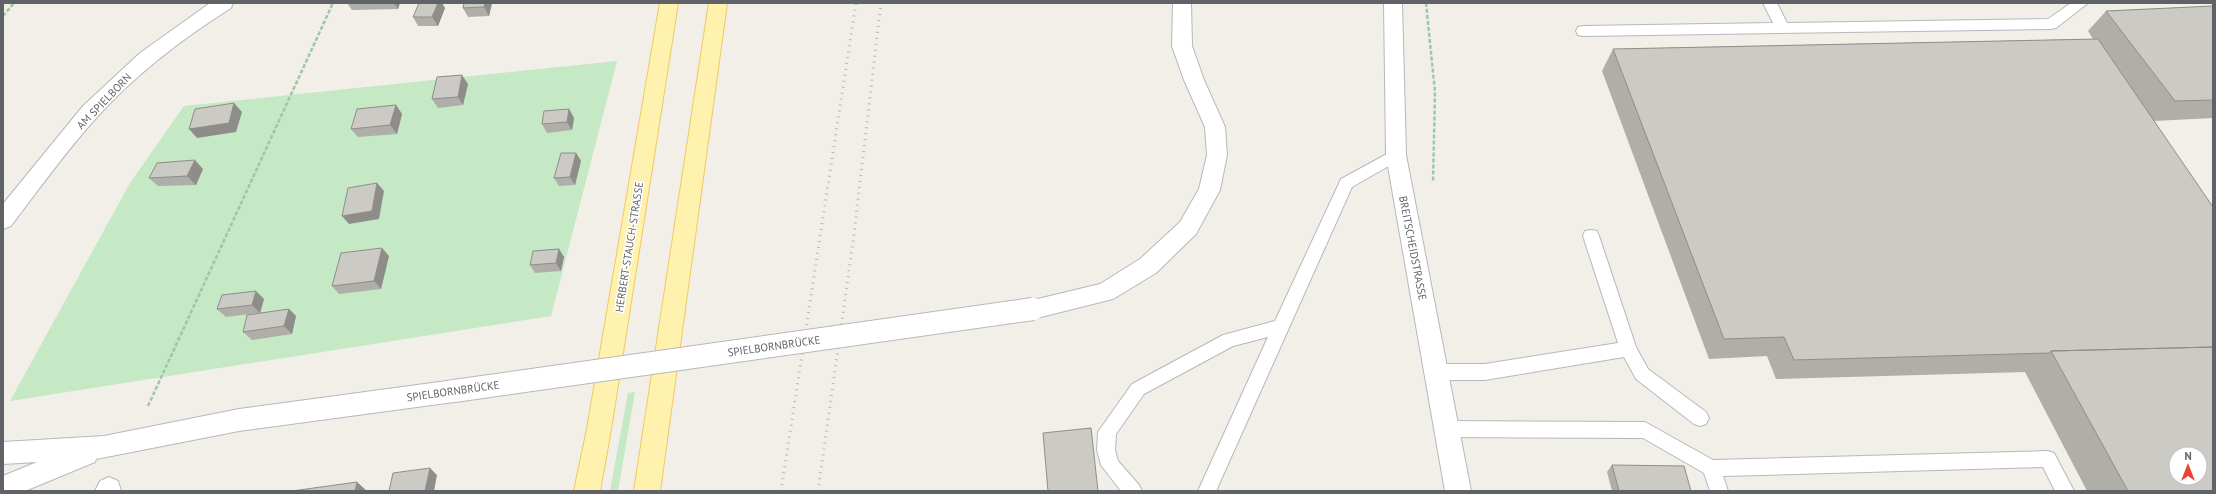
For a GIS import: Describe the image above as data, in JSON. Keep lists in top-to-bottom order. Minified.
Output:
{"streets":{"main road":["HERBERT-STAUCH-STRASSE"],"street":["AM SPIELBORN","BREITSCHEIDSTRASSE","SPIELBORNBRÜCKE"]},"north":"top"}
